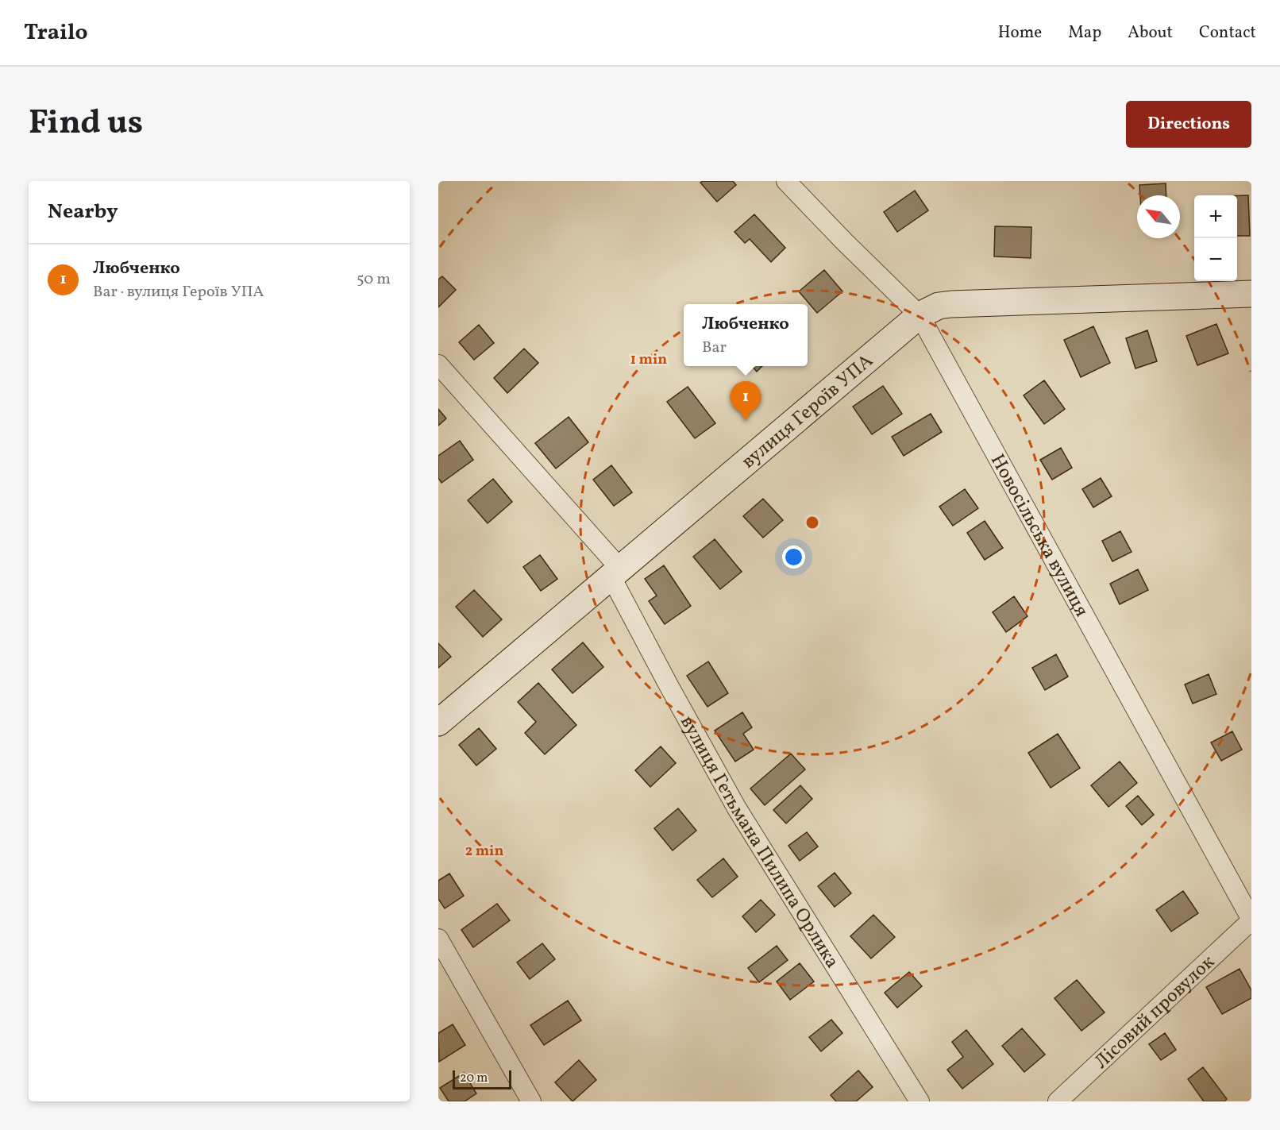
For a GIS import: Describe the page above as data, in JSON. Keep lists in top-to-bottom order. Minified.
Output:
{"streets":{"street":["вулиця Героїв УПА","Новосільська вулиця","вулиця Гетьмана Пилипа Орлика","Лісовий провулок"]},"crossings":[["вулиця Героїв УПА","Новосільська вулиця"],["вулиця Героїв УПА","вулиця Гетьмана Пилипа Орлика"],["Новосільська вулиця","Лісовий провулок"]],"scale_bar":"20 m","north":"top left","page":{"header":"Trailo","nav":["Home","Map","About","Contact"],"title":"Find us","buttons":"Directions","heading":"Nearby","map_buttons":["+","−"],"list":[{"mark":"1","name":"Любченко","note":"Bar · вулиця Героїв УПА","value":"50 m"}],"popup":["Любченко","Bar"],"pins":"1","scale":"20 m"},"rings":["1 min","2 min"]}
